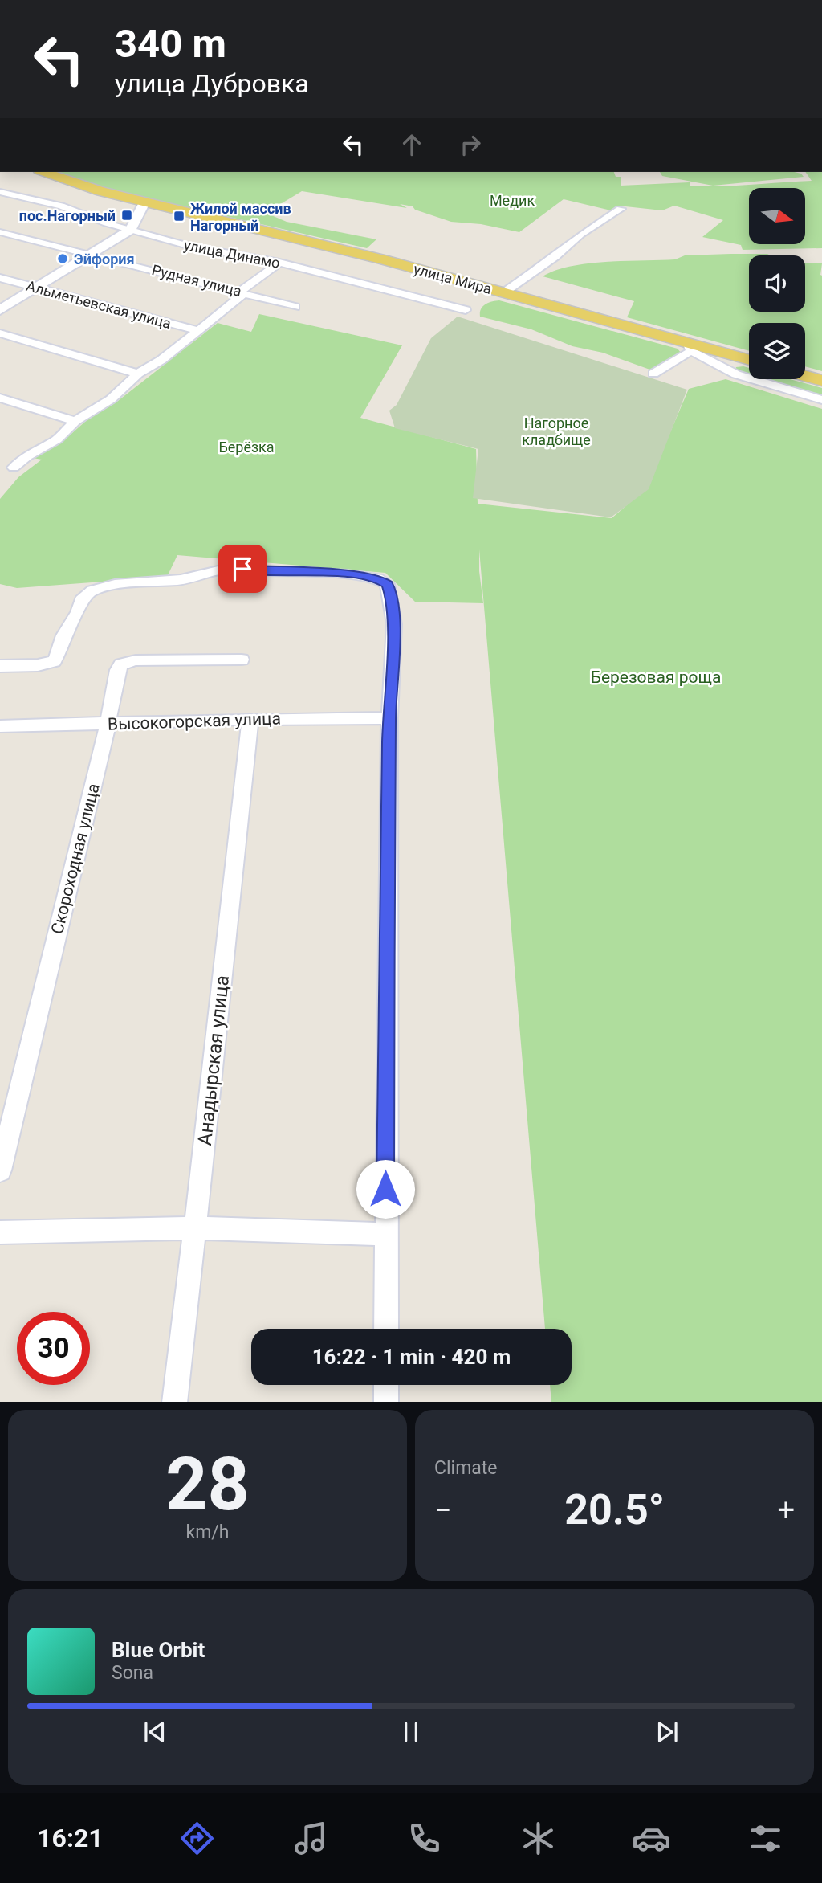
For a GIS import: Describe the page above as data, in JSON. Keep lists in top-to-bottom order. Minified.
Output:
{"streets":{"main road":["улица Мира"],"street":["улица Динамо","Рудная улица","Альметьевская улица","Высокогорская улица","Скороходная улица","Анадырская улица"]},"crossings":[["Высокогорская улица","Скороходная улица"],["Высокогорская улица","Анадырская улица"]],"parks":["Медик","Нагорное кладбище","Берёзка","Березовая роща"],"places":{"transit":["пос.Нагорный","Жилой массив Нагорный"],"other":["Эйфория"]},"north":"right","page":{"turn":["340 m","улица Дубровка"],"limit":"30","trip":"16:22 · 1 min · 420 m","tile":[["28","km/h"],"Climate"],"heat":["−","20.5°","+"],"song":["Blue Orbit","Sona"],"tabs":"16:21"}}
